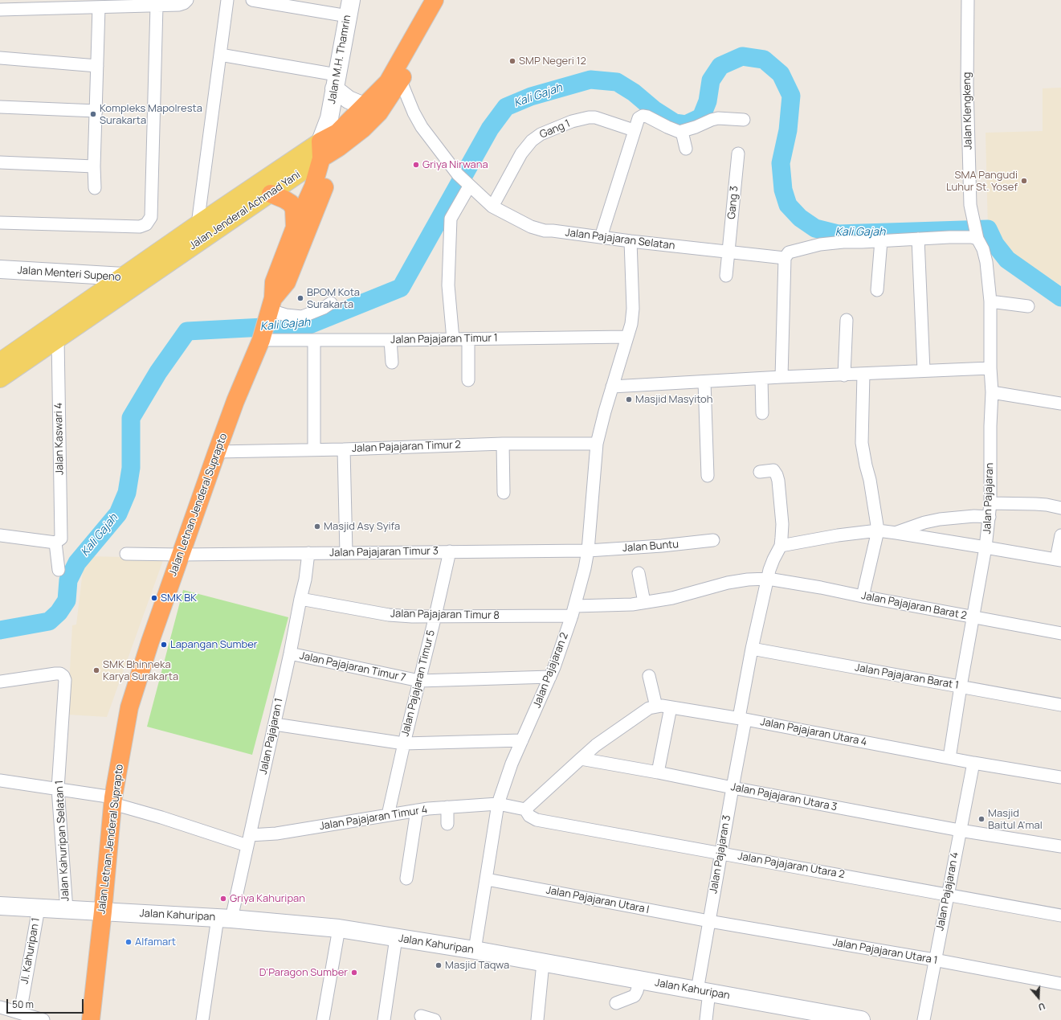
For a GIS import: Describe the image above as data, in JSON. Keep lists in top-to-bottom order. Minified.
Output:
{"streets":{"highway":["Jalan Jenderal Achmad Yani","Jalan Letnan Jenderal Suprapto"],"street":["Jalan M.H. Thamrin","Jalan Klengkeng","Gang 1","Gang 3","Jalan Pajajaran Selatan","Jalan Menteri Supeno","Jalan Pajajaran Timur 1","Jalan Kaswari 4","Jalan Pajajaran Timur 2","Jalan Pajajaran","Jalan Buntu","Jalan Pajajaran Timur 3","Jalan Pajajaran Barat 2","Jalan Pajajaran Timur 8","Jalan Pajajaran Timur 7","Jalan Pajajaran 2","Jalan Pajajaran Barat 1","Jalan Pajajaran Timur 5","Jalan Pajajaran Utara 4","Jalan Pajajaran 1","Jalan Pajajaran Utara 3","Jalan Pajajaran Timur 4","Jalan Kahuripan Selatan 1","Jalan Pajajaran 3","Jalan Pajajaran Utara 2","Jalan Pajajaran 4","Jalan Pajajaran Utara I","Jalan Kahuripan","Jl. Kahuripan 1","Jalan Pajajaran Utara 1"]},"crossings":[["Jalan M.H. Thamrin","Jalan Jenderal Achmad Yani"],["Jalan M.H. Thamrin","Jalan Letnan Jenderal Suprapto"],["Jalan Klengkeng","Jalan Pajajaran"],["Gang 1","Jalan Pajajaran Selatan"],["Gang 3","Jalan Pajajaran Selatan"],["Jalan Jenderal Achmad Yani","Jalan Pajajaran Selatan"],["Jalan Jenderal Achmad Yani","Jalan Menteri Supeno"],["Jalan Jenderal Achmad Yani","Jalan Kaswari 4"],["Jalan Jenderal Achmad Yani","Jalan Letnan Jenderal Suprapto"],["Jalan Pajajaran Selatan","Jalan Pajajaran 2"],["Jalan Pajajaran Timur 1","Jalan Letnan Jenderal Suprapto"],["Jalan Pajajaran Timur 1","Jalan Pajajaran 2"],["Jalan Pajajaran Timur 2","Jalan Letnan Jenderal Suprapto"],["Jalan Pajajaran Timur 2","Jalan Pajajaran 2"],["Jalan Pajajaran","Jalan Pajajaran Barat 2"],["Jalan Pajajaran","Jalan Pajajaran Barat 1"],["Jalan Pajajaran","Jalan Pajajaran Utara 4"],["Jalan Letnan Jenderal Suprapto","Jalan Pajajaran Timur 3"],["Jalan Letnan Jenderal Suprapto","Jalan Pajajaran Timur 4"],["Jalan Letnan Jenderal Suprapto","Jalan Kahuripan"],["Jalan Buntu","Jalan Pajajaran Timur 3"],["Jalan Buntu","Jalan Pajajaran 2"],["Jalan Pajajaran Timur 3","Jalan Pajajaran 2"],["Jalan Pajajaran Timur 3","Jalan Pajajaran Timur 5"],["Jalan Pajajaran Timur 3","Jalan Pajajaran 1"],["Jalan Pajajaran Barat 2","Jalan Pajajaran Timur 8"],["Jalan Pajajaran Barat 2","Jalan Pajajaran 3"],["Jalan Pajajaran Timur 8","Jalan Pajajaran 2"],["Jalan Pajajaran Timur 8","Jalan Pajajaran Timur 5"],["Jalan Pajajaran Timur 8","Jalan Pajajaran 1"],["Jalan Pajajaran Timur 7","Jalan Pajajaran 2"],["Jalan Pajajaran Timur 7","Jalan Pajajaran Timur 5"],["Jalan Pajajaran Timur 7","Jalan Pajajaran 1"],["Jalan Pajajaran 2","Jalan Pajajaran Timur 4"],["Jalan Pajajaran 2","Jalan Pajajaran Utara I"],["Jalan Pajajaran 2","Jalan Kahuripan"],["Jalan Pajajaran Barat 1","Jalan Pajajaran 3"],["Jalan Pajajaran Timur 5","Jalan Pajajaran Timur 4"],["Jalan Pajajaran Utara 4","Jalan Pajajaran 3"],["Jalan Pajajaran Utara 4","Jalan Pajajaran 4"],["Jalan Pajajaran 1","Jalan Pajajaran Timur 4"],["Jalan Pajajaran 1","Jalan Kahuripan"],["Jalan Pajajaran Utara 3","Jalan Pajajaran 3"],["Jalan Pajajaran Utara 3","Jalan Pajajaran 4"],["Jalan Pajajaran Timur 4","Jalan Kahuripan Selatan 1"],["Jalan Pajajaran Timur 4","Jalan Pajajaran Utara 2"],["Jalan Kahuripan Selatan 1","Jalan Kahuripan"],["Jalan Pajajaran 3","Jalan Pajajaran Utara 2"],["Jalan Pajajaran 3","Jalan Pajajaran Utara I"],["Jalan Pajajaran 3","Jalan Kahuripan"],["Jalan Pajajaran 3","Jalan Pajajaran Utara 1"],["Jalan Pajajaran Utara 2","Jalan Pajajaran 4"],["Jalan Pajajaran 4","Jalan Pajajaran Utara 1"],["Jalan Pajajaran Utara I","Jalan Pajajaran Utara 1"],["Jalan Kahuripan","Jl. Kahuripan 1"]],"water":["Kali Gajah"],"places":["SMP Negeri 12","Kompleks Mapolresta Surakarta","Griya Nirwana","SMA Pangudi Luhur St. Yosef","BPOM Kota Surakarta","Masjid Masyitoh","Masjid Asy Syifa","SMK BK","Lapangan Sumber","SMK Bhinneka Karya Surakarta","Masjid Baitul A'mal","Griya Kahuripan","Alfamart","Masjid Taqwa","D'Paragon Sumber"],"scale_bar":"50 m","north":"bottom"}
